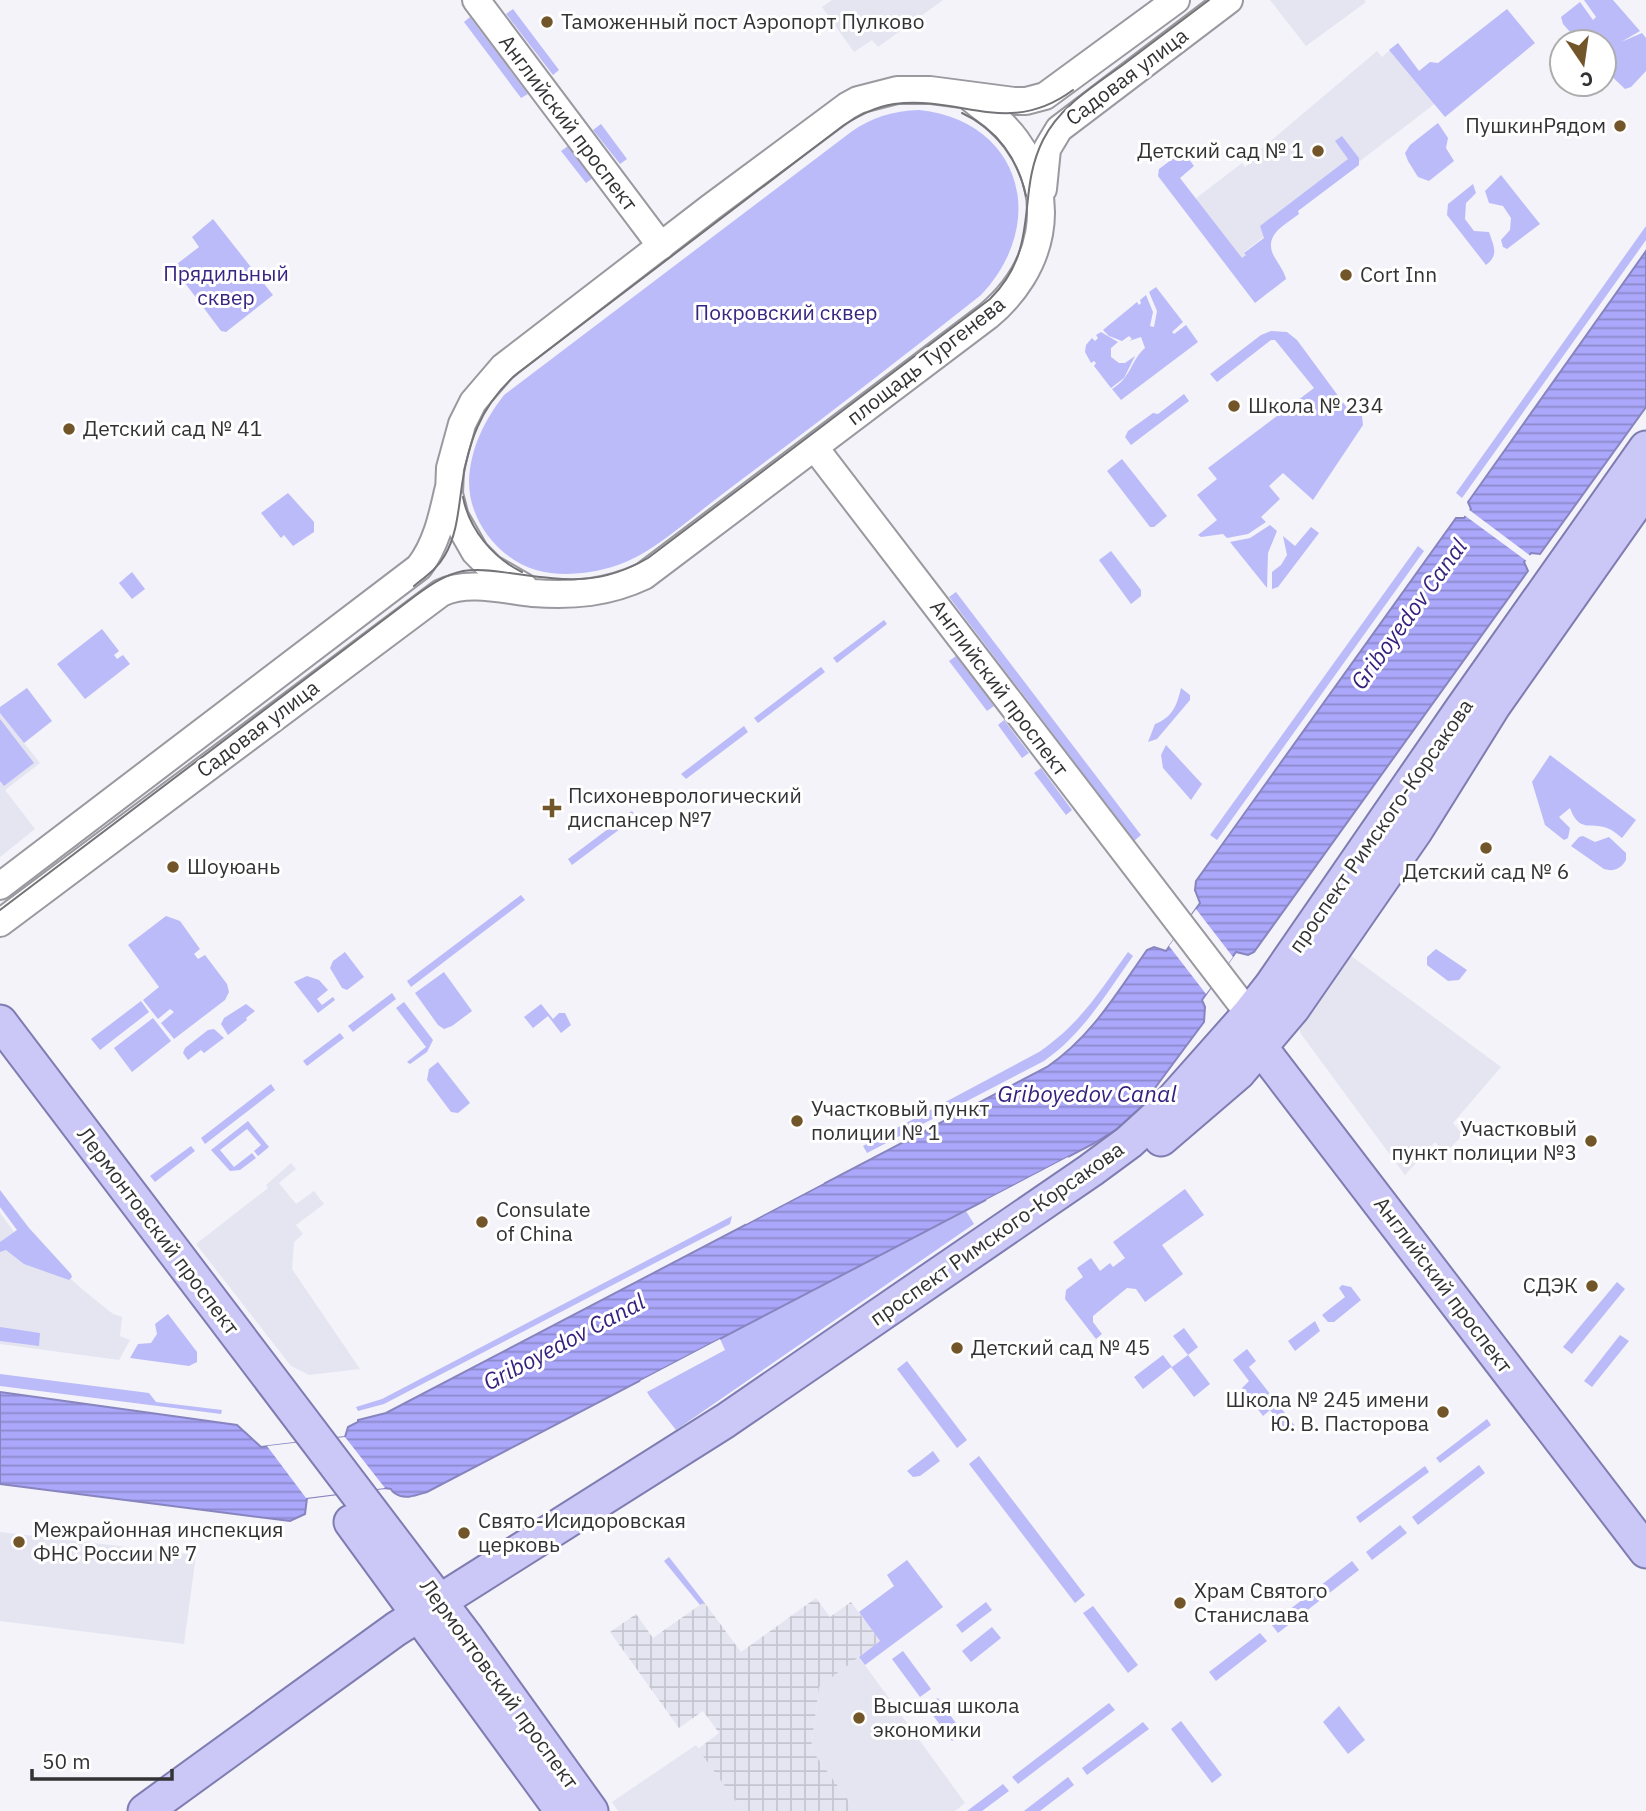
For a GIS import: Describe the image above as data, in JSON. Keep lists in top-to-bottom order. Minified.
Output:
{"streets":{"main road":["Английский проспект","проспект Римского-Корсакова","Лермонтовский проспект"],"street":["Садовая улица","площадь Тургенева"]},"crossings":[["Садовая улица","площадь Тургенева"],["Английский проспект","площадь Тургенева"],["Английский проспект","проспект Римского-Корсакова"],["проспект Римского-Корсакова","Лермонтовский проспект"]],"water":["Griboyedov Canal"],"parks":["Прядильный сквер","Покровский сквер"],"places":{"other":["Таможенный пост Аэропорт Пулково","ПушкинРядом","Детский сад № 1","Cort Inn","Школа № 234","Детский сад № 41","Детский сад № 6","Шоуюань","Участковый пункт полиции № 1","Участковый пункт полиции №3","Consulate of China","СДЭК","Детский сад № 45","Школа № 245 имени Ю. В. Пасторова","Свято-Исидоровская церковь","Межрайонная инспекция ФНС России № 7","Храм Святого Станислава","Высшая школа экономики"],"health":["Психоневрологический диспансер №7"]},"scale_bar":"50 m","north":"bottom"}
